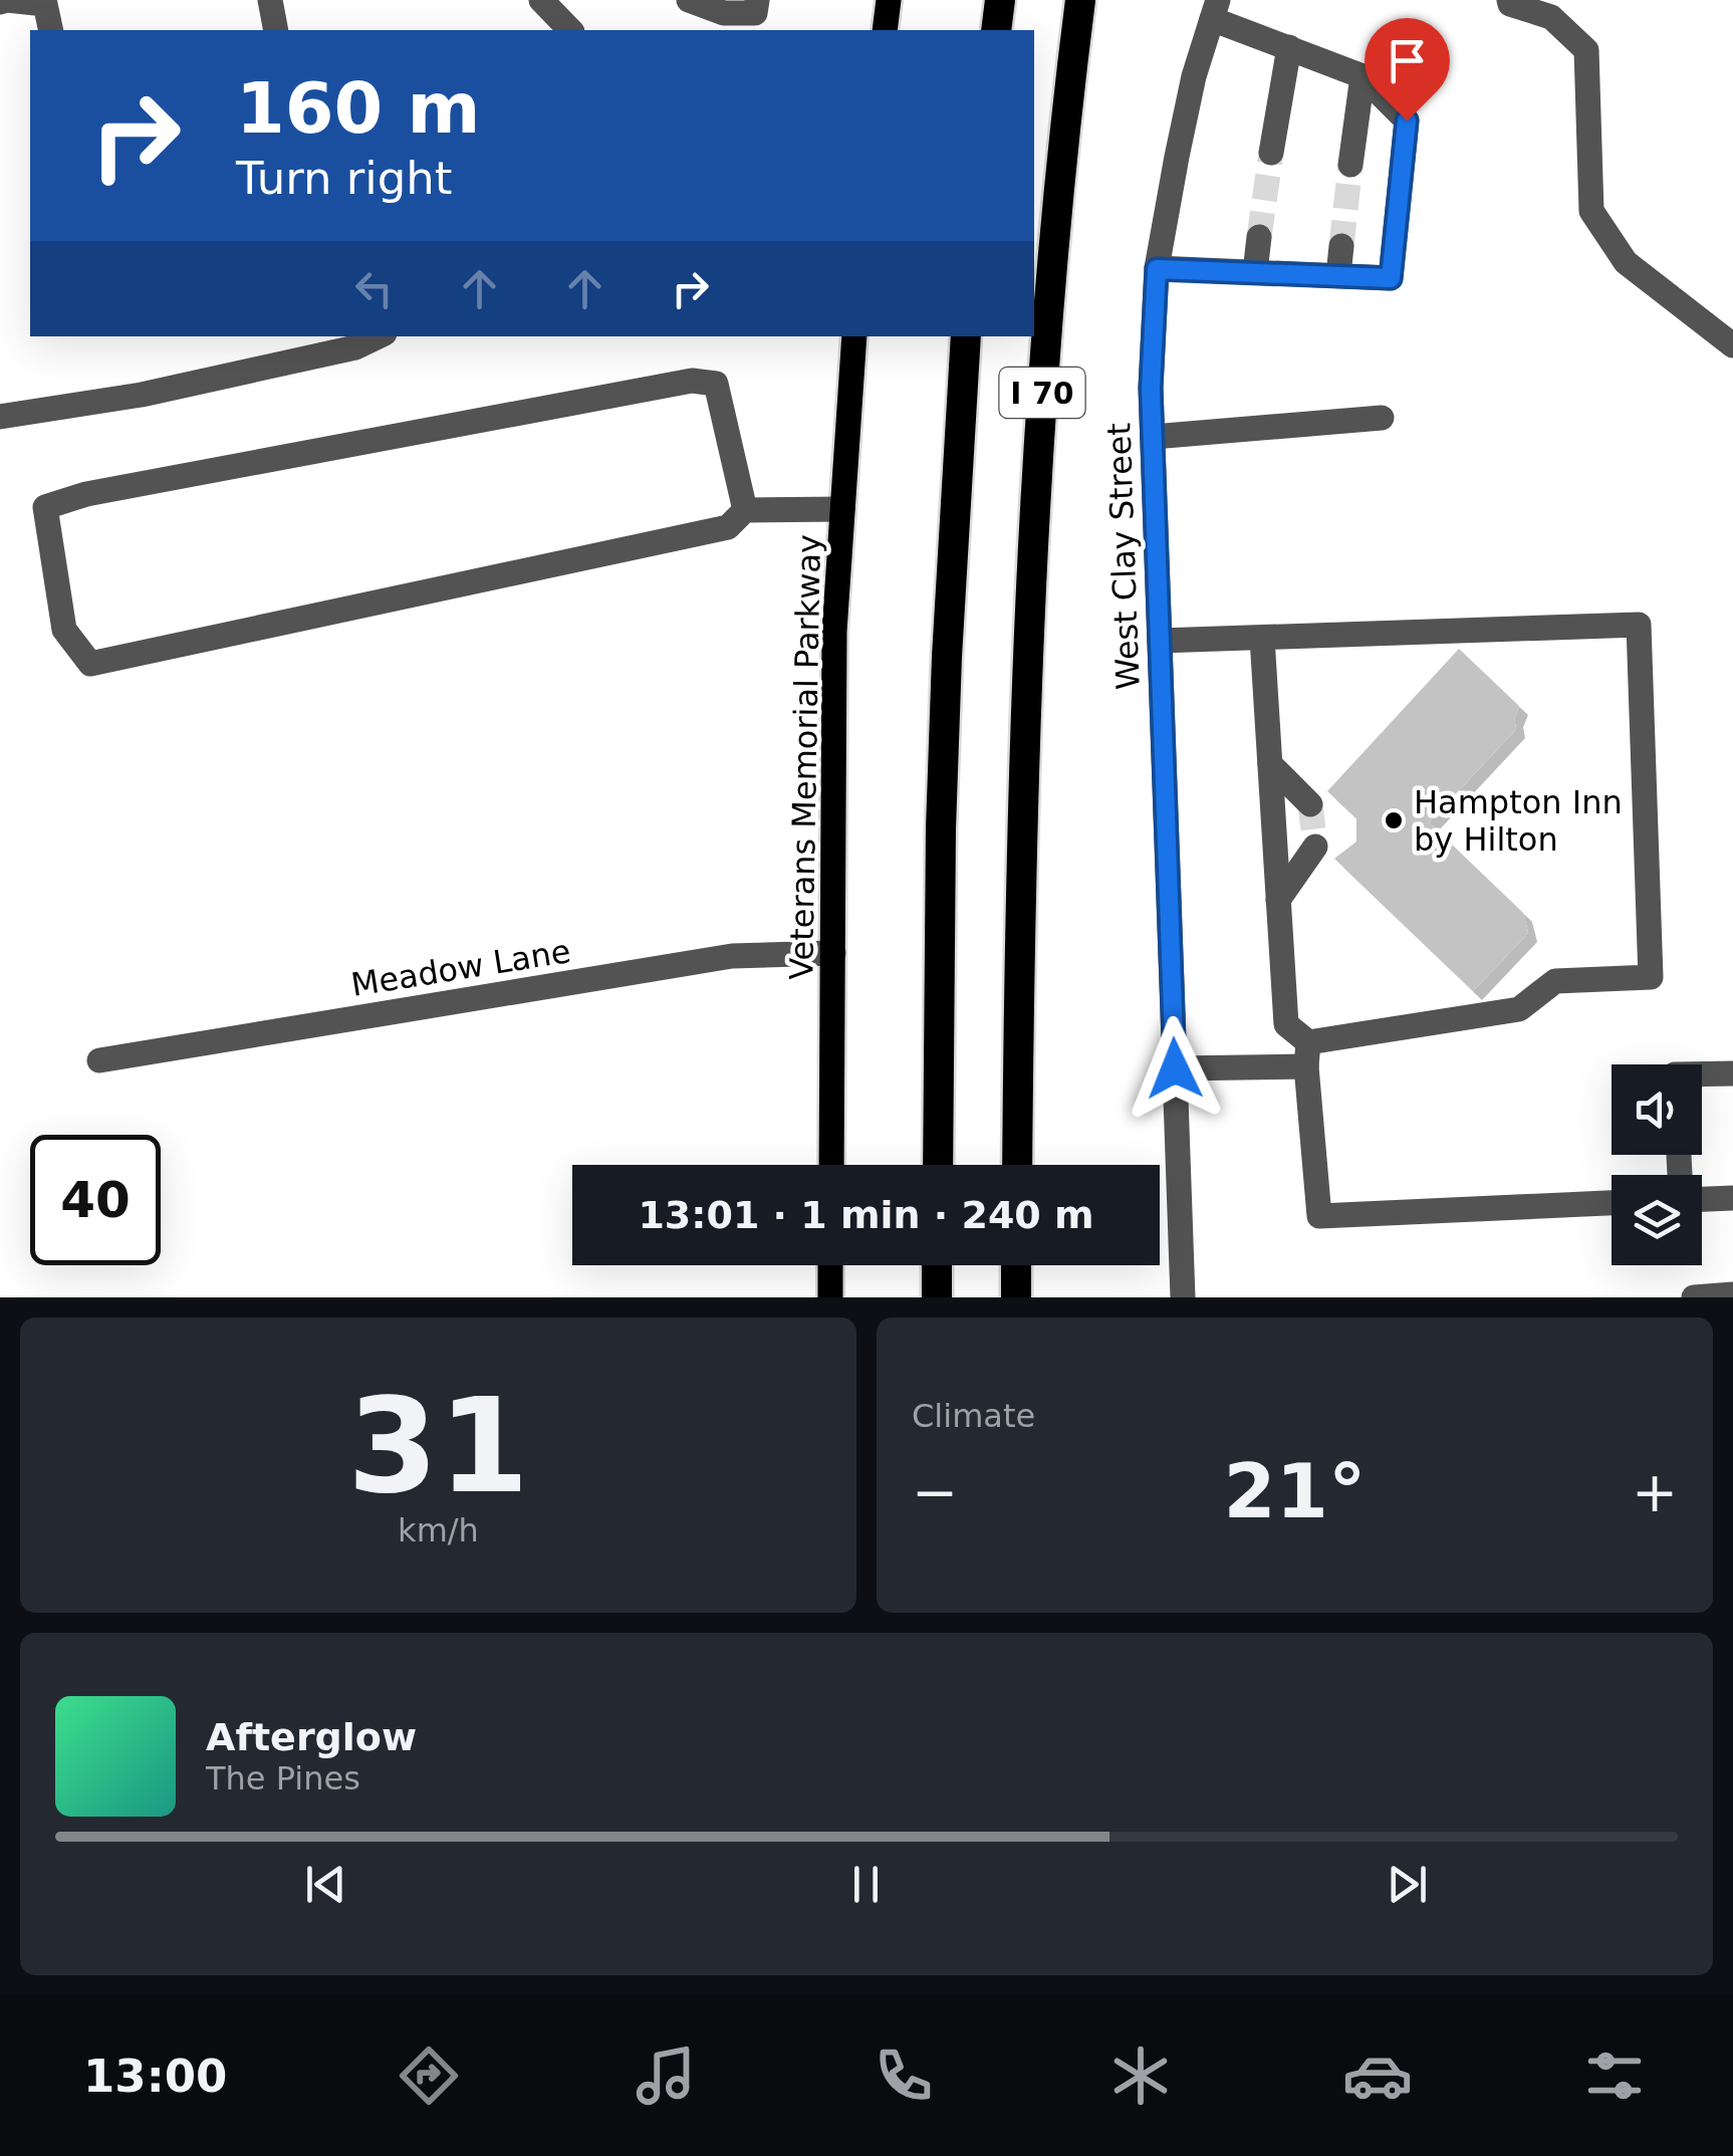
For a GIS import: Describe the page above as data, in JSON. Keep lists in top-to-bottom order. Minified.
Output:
{"streets":{"highway":["I 70"],"main road":["Veterans Memorial Parkway"],"street":["West Clay Street","Meadow Lane"]},"crossings":[["Veterans Memorial Parkway","Meadow Lane"]],"places":["Hampton Inn by Hilton"],"page":{"turn":["160 m","Turn right"],"limit":"40","trip":"13:01 · 1 min · 240 m","tile":[["31","km/h"],"Climate"],"heat":["−","21°","+"],"song":["Afterglow","The Pines"],"tabs":"13:00"}}
